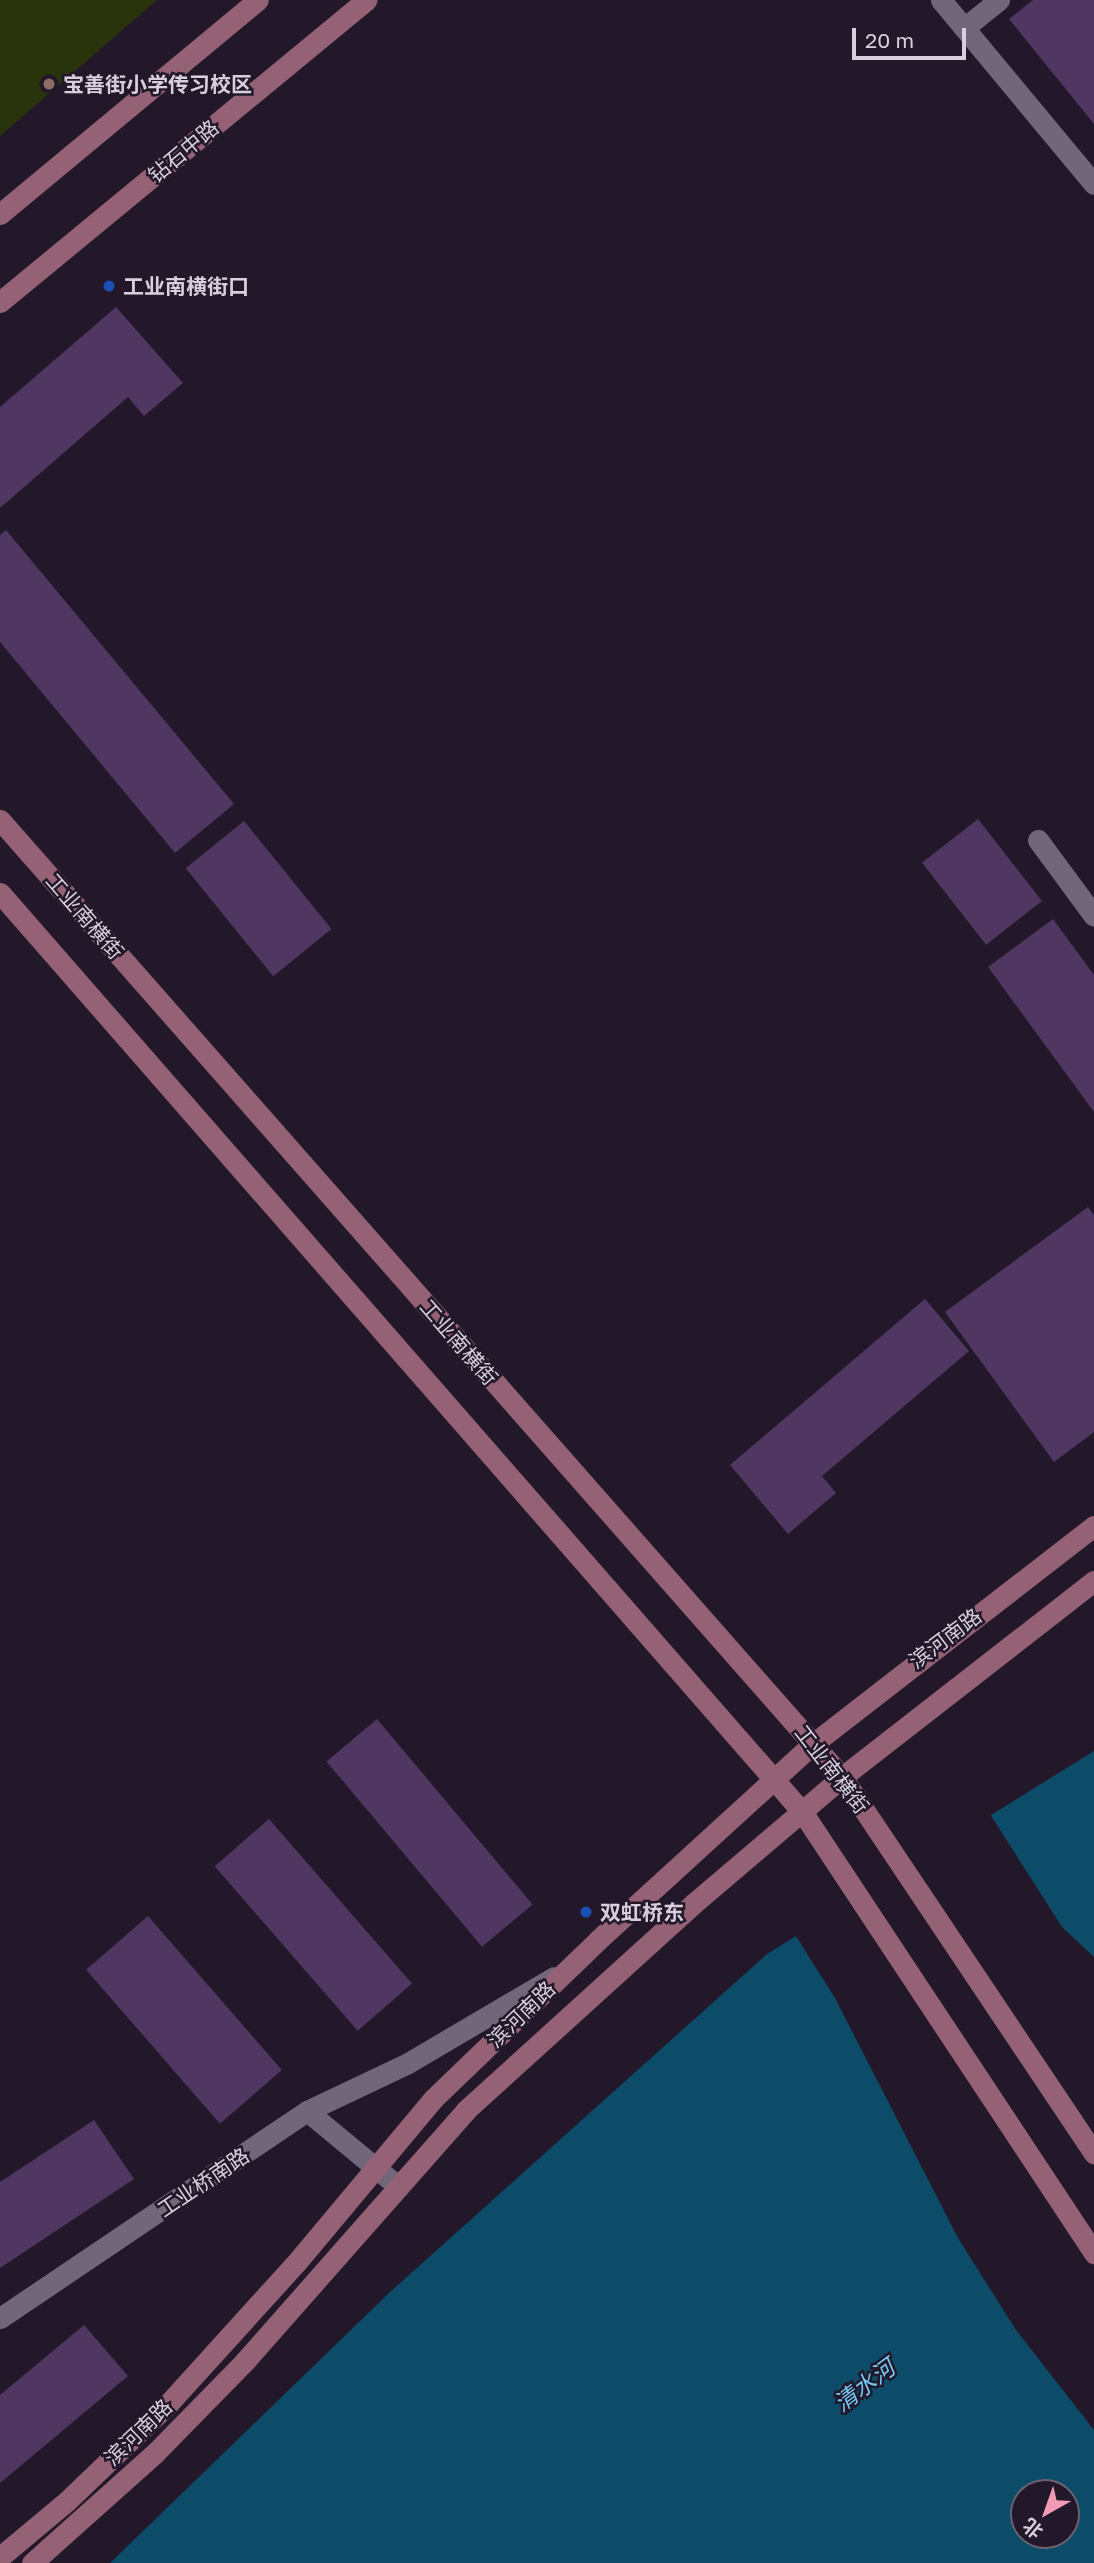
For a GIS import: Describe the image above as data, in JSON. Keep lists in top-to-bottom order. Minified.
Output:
{"streets":{"main road":["钻石中路","工业南横街","滨河南路"],"street":["工业桥南路"]},"crossings":[["工业南横街","滨河南路"],["滨河南路","工业桥南路"]],"water":["清水河"],"places":["宝善街小学传习校区","工业南横街口","双虹桥东"],"scale_bar":"20 m","north":"bottom left"}
